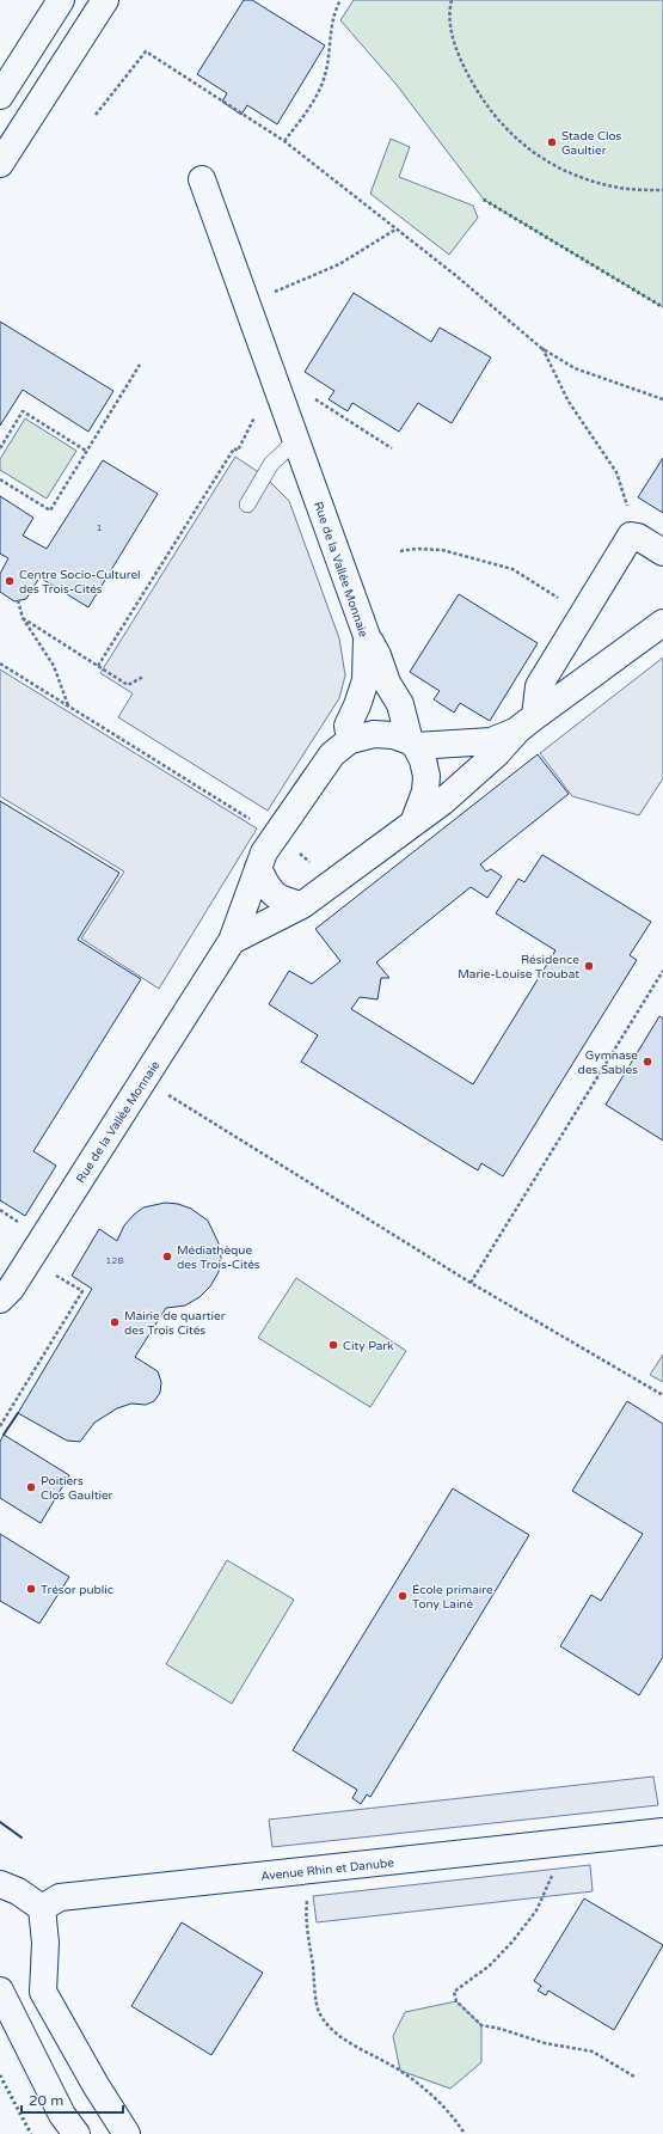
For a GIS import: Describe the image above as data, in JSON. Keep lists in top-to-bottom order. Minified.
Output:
{"streets":{"street":["Rue de la Vallée Monnaie","Avenue Rhin et Danube"]},"places":["Stade Clos Gaultier","Centre Socio-Culturel des Trois-Cités","Résidence Marie-Louise Troubat","Gymnase des Sables","Médiathèque des Trois-Cités","Mairie de quartier des Trois Cités","City Park","Poitiers Clos Gaultier","Trésor public","École primaire Tony Lainé"],"house_numbers":["1","12B"],"scale_bar":"20 m"}
